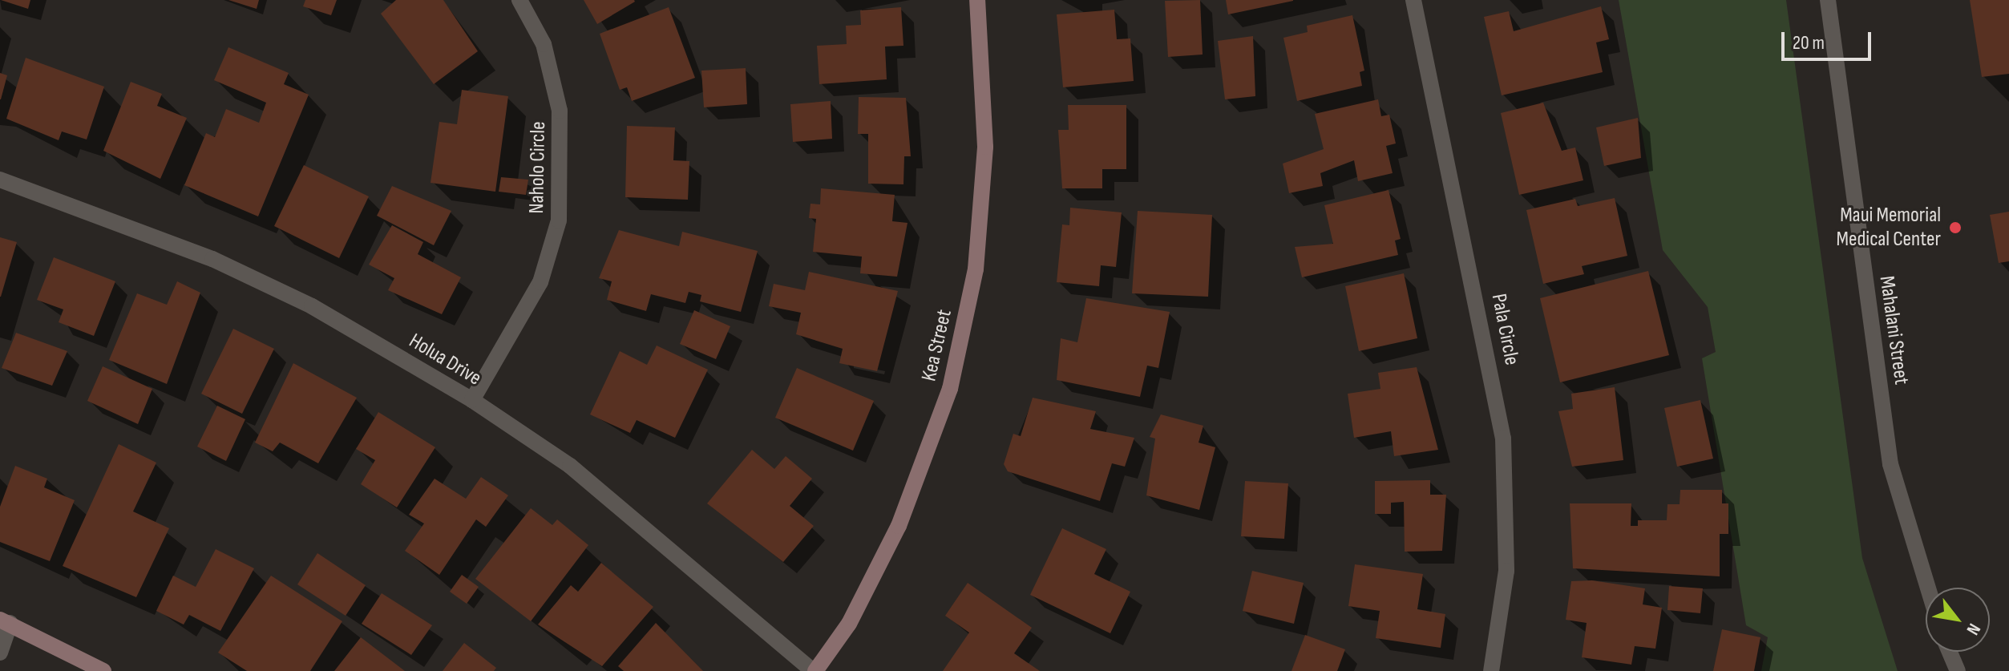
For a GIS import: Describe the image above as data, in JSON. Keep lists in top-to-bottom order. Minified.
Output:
{"streets":{"street":["Naholo Circle","Pala Circle","Mahalani Street","Kea Street","Holua Drive"]},"crossings":[["Naholo Circle","Holua Drive"],["Kea Street","Holua Drive"]],"places":["Maui Memorial Medical Center"],"scale_bar":"20 m","north":"bottom right"}
